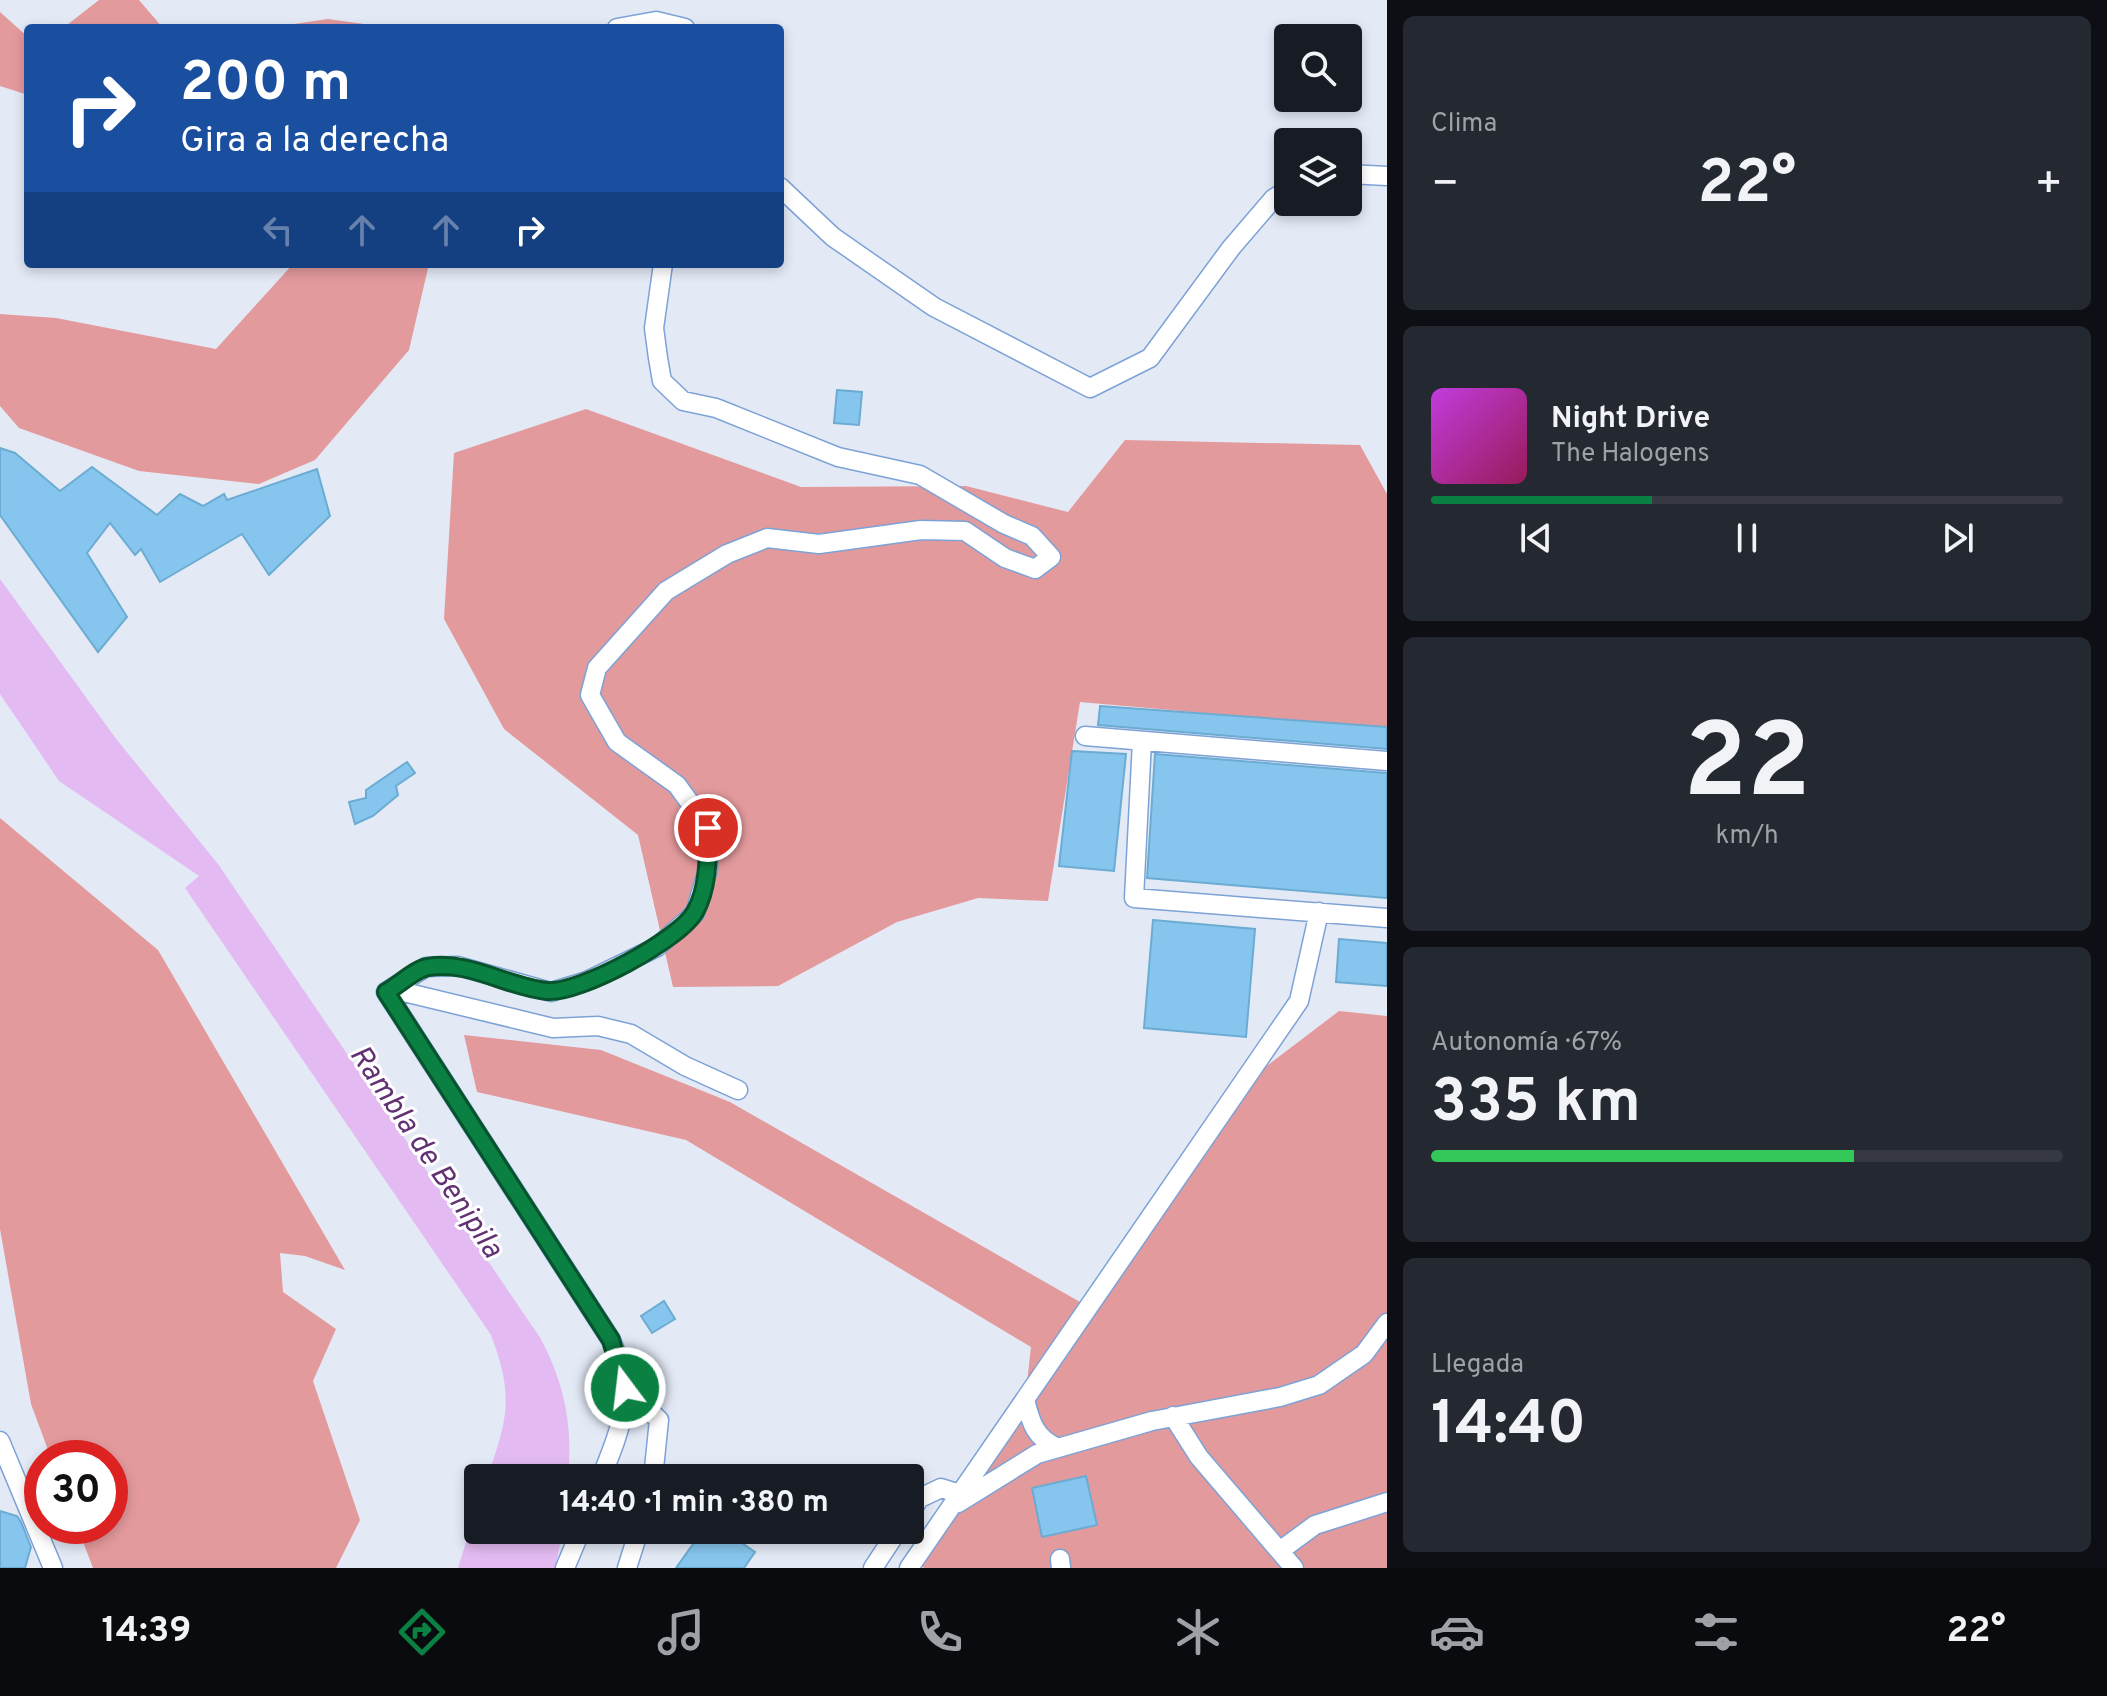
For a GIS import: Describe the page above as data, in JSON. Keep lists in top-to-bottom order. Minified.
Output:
{"water":["Rambla de Benipila"],"page":{"tile":["Clima",["22","km/h"],["Autonomía · 67%","335 km"],["Llegada","14:40"]],"turn":["200 m","Gira a la derecha"],"heat":["−","22°","+"],"song":["Night Drive","The Halogens"],"limit":"30","trip":"14:40 · 1 min · 380 m","tabs":["14:39","22°"]}}
